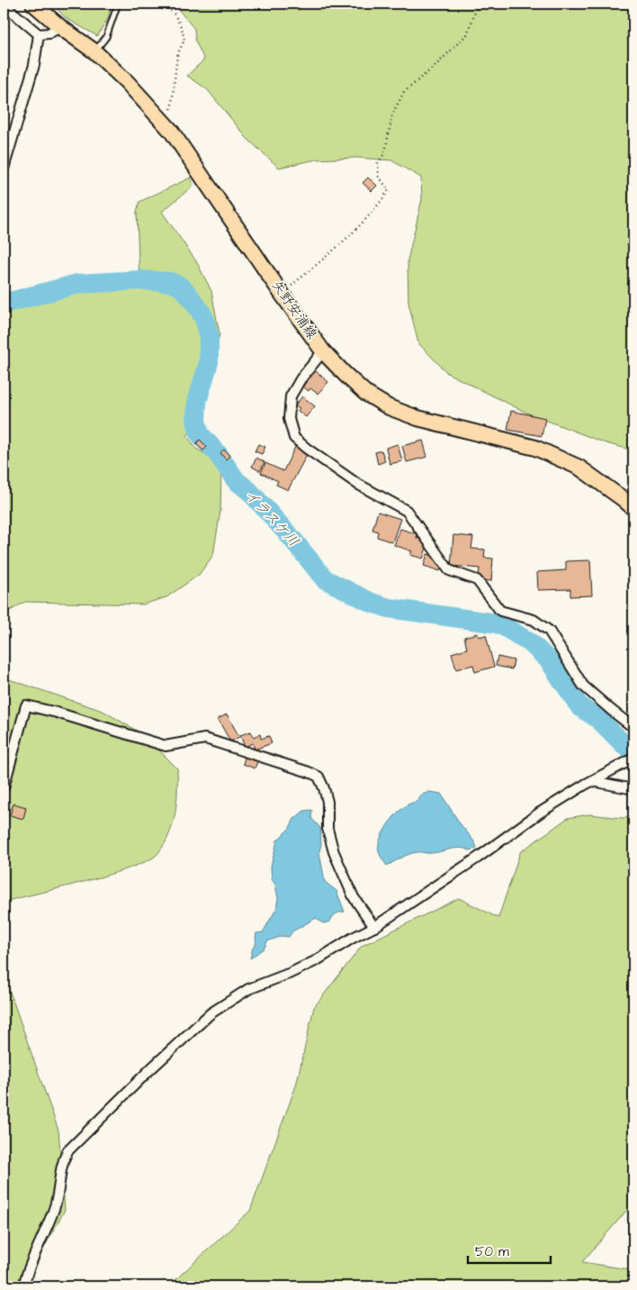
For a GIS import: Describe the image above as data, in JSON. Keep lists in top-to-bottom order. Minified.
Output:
{"streets":{"main road":["矢野安浦線"]},"water":["イラスケ川"],"scale_bar":"50 m"}
